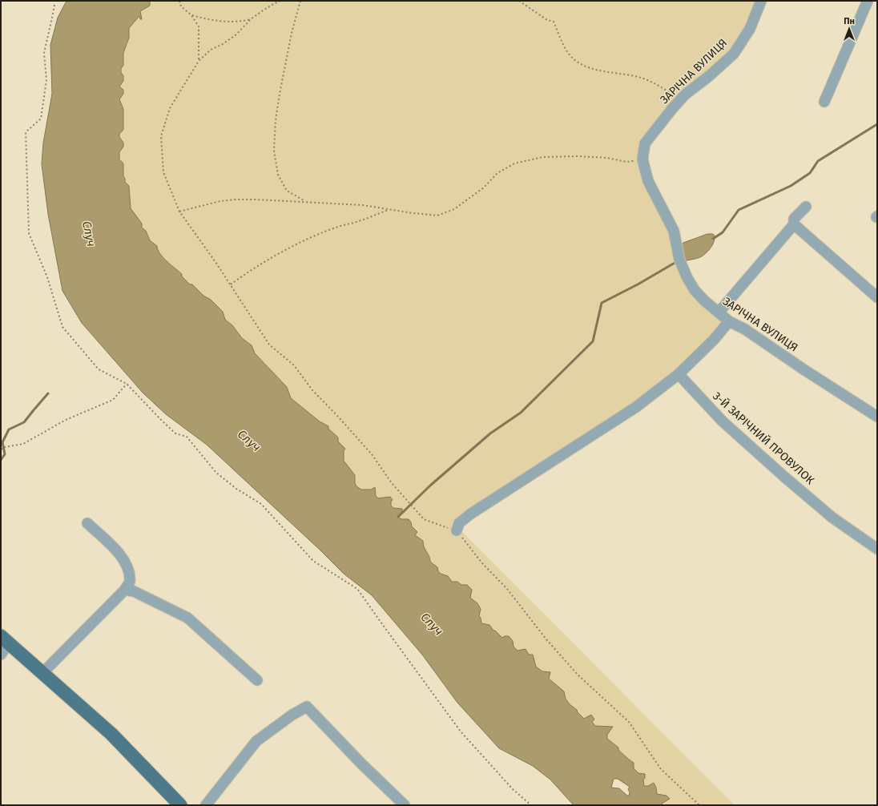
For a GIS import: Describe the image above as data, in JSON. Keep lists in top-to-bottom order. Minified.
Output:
{"streets":{"street":["ЗАРІЧНА ВУЛИЦЯ","3-Й ЗАРІЧНИЙ ПРОВУЛОК"]},"water":["Случ"],"north":"top"}
